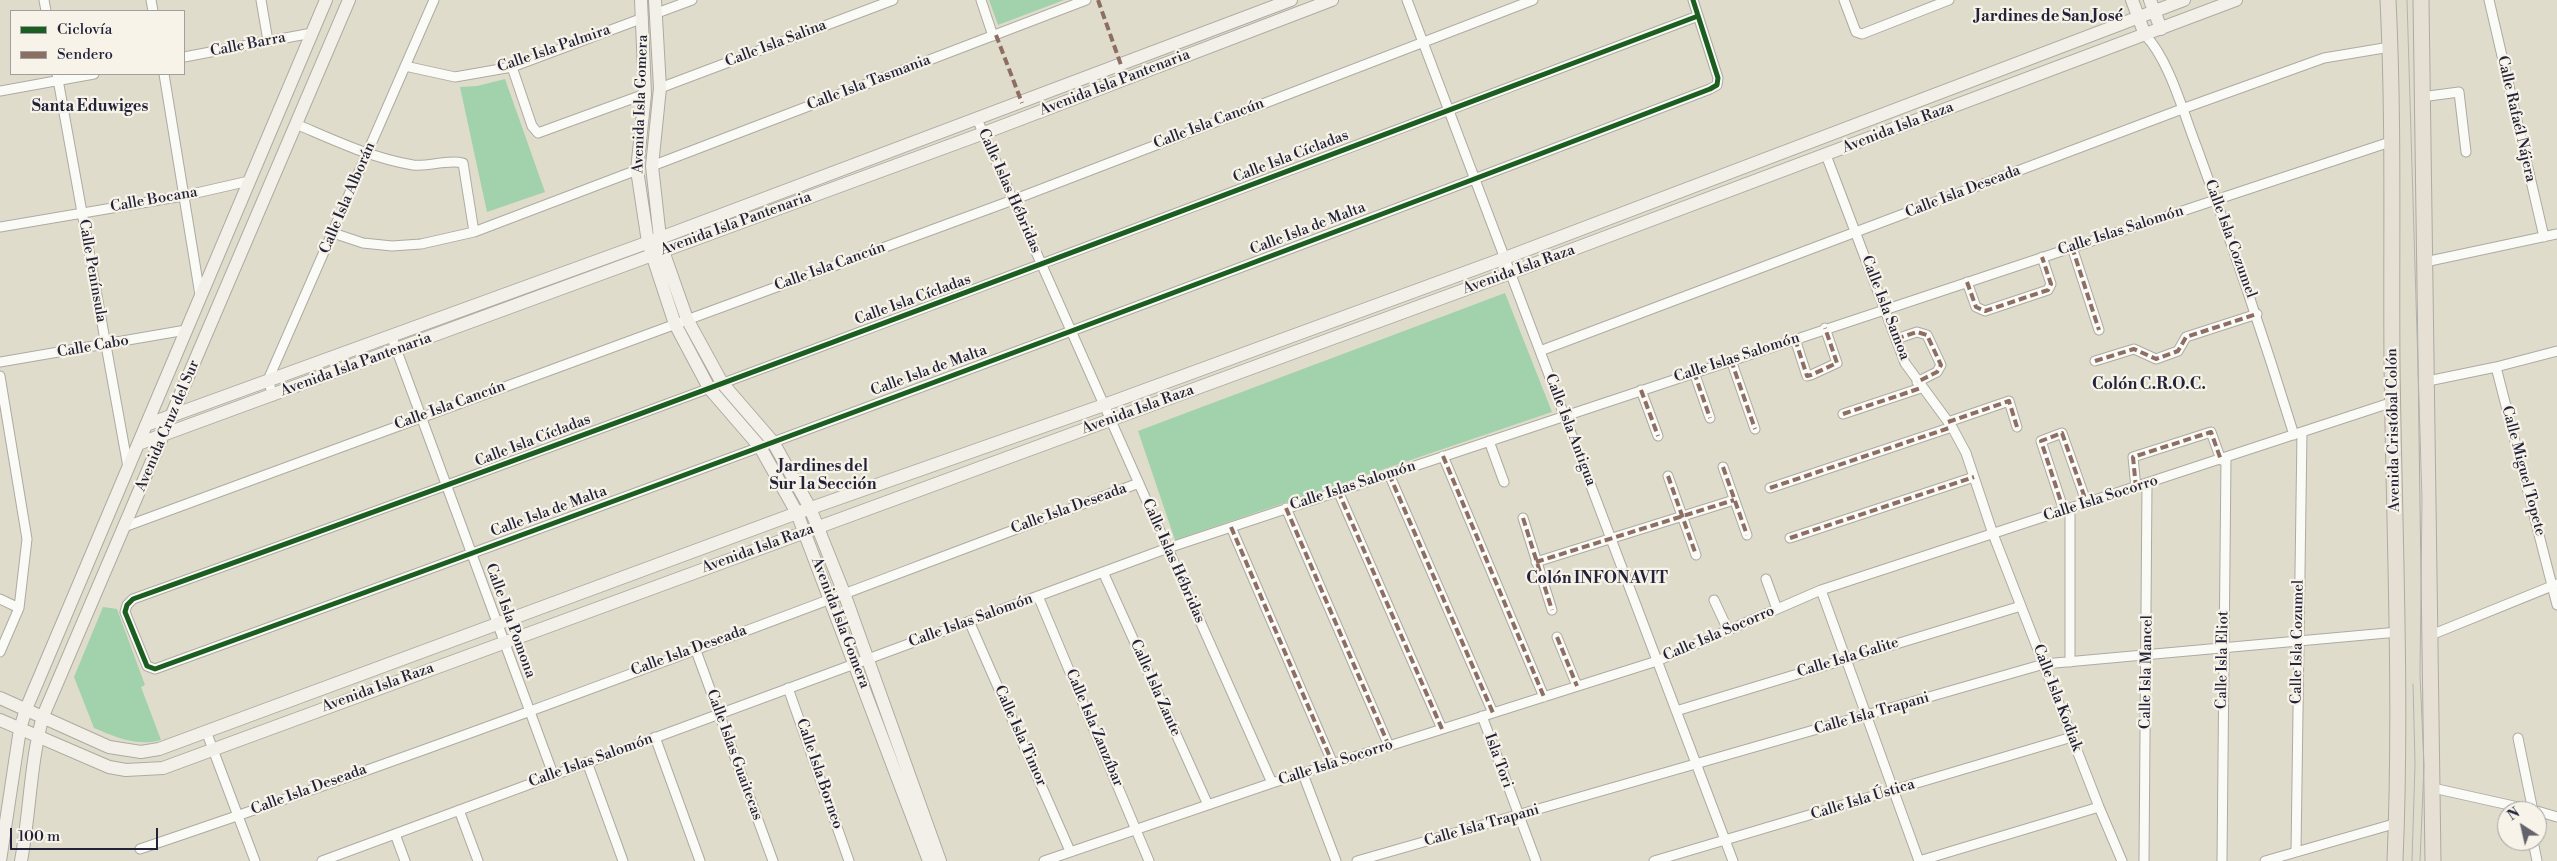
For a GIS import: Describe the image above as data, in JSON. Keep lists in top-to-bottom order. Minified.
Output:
{"streets":{"main road":["Avenida Cristóbal Colón"],"street":["Calle Isla Salina","Calle Barra","Calle Isla Palmira","Calle Isla Tasmania","Avenida Isla Pantenaria","Avenida Isla Gomera","Calle Rafaél Nájera","Calle Isla Cancún","Avenida Isla Raza","Calle Isla Cícladas","Calle Islas Hébridas","Calle Isla Deseada","Calle Isla Alborán","Calle Bocana","Calle Isla de Malta","Calle Islas Salomón","Calle Isla Cozumel","Calle Península","Calle Isla Samoa","Calle Cabo","Avenida Cruz del Sur","Calle Isla Antigua","Calle Miguel Topete","Calle Isla Socorro","Calle Isla Pomona","Calle Isla Galite","Calle Isla Eliot","Calle Isla Mancel","Calle Isla Zante","Calle Isla Kodiak","Calle Isla Trapani","Calle Isla Zanzíbar","Calle Isla Timor","Calle Islas Guaitecas","Isla Tori","Calle Isla Borneo","Calle Isla Ústica"]},"crossings":[["Calle Isla Salina","Avenida Isla Gomera"],["Calle Barra","Avenida Cruz del Sur"],["Calle Isla Palmira","Avenida Isla Gomera"],["Calle Isla Palmira","Calle Isla Alborán"],["Calle Isla Tasmania","Avenida Isla Gomera"],["Avenida Isla Pantenaria","Avenida Isla Gomera"],["Avenida Isla Pantenaria","Calle Islas Hébridas"],["Avenida Isla Pantenaria","Calle Isla Alborán"],["Avenida Isla Pantenaria","Avenida Cruz del Sur"],["Avenida Isla Pantenaria","Calle Isla Pomona"],["Avenida Isla Gomera","Calle Isla Cancún"],["Avenida Isla Gomera","Avenida Isla Raza"],["Avenida Isla Gomera","Calle Isla Cícladas"],["Avenida Isla Gomera","Calle Isla Deseada"],["Avenida Isla Gomera","Calle Isla de Malta"],["Avenida Isla Gomera","Calle Islas Salomón"],["Calle Isla Cancún","Calle Islas Hébridas"],["Calle Isla Cancún","Avenida Cruz del Sur"],["Calle Isla Cancún","Calle Isla Antigua"],["Calle Isla Cancún","Calle Isla Pomona"],["Avenida Isla Raza","Calle Islas Hébridas"],["Avenida Isla Raza","Calle Isla Cozumel"],["Avenida Isla Raza","Calle Isla Samoa"],["Avenida Isla Raza","Avenida Cruz del Sur"],["Avenida Isla Raza","Calle Isla Antigua"],["Avenida Isla Raza","Calle Isla Pomona"],["Calle Isla Cícladas","Calle Islas Hébridas"],["Calle Isla Cícladas","Calle Isla de Malta"],["Calle Isla Cícladas","Calle Isla Antigua"],["Calle Isla Cícladas","Calle Isla Pomona"],["Calle Islas Hébridas","Calle Isla Deseada"],["Calle Islas Hébridas","Calle Isla de Malta"],["Calle Islas Hébridas","Calle Islas Salomón"],["Calle Islas Hébridas","Calle Isla Socorro"],["Calle Isla Deseada","Calle Isla Cozumel"],["Calle Isla Deseada","Calle Isla Samoa"],["Calle Isla Deseada","Calle Isla Antigua"],["Calle Isla Deseada","Avenida Cristóbal Colón"],["Calle Isla Deseada","Calle Isla Pomona"],["Calle Isla Deseada","Calle Islas Guaitecas"],["Calle Bocana","Calle Península"],["Calle Bocana","Avenida Cruz del Sur"],["Calle Isla de Malta","Calle Isla Antigua"],["Calle Isla de Malta","Calle Isla Pomona"],["Calle Islas Salomón","Calle Isla Cozumel"],["Calle Islas Salomón","Calle Isla Samoa"],["Calle Islas Salomón","Calle Isla Antigua"],["Calle Islas Salomón","Avenida Cristóbal Colón"],["Calle Islas Salomón","Calle Isla Pomona"],["Calle Islas Salomón","Calle Isla Zante"],["Calle Islas Salomón","Calle Isla Zanzíbar"],["Calle Islas Salomón","Calle Isla Timor"],["Calle Islas Salomón","Calle Islas Guaitecas"],["Calle Islas Salomón","Calle Isla Borneo"],["Calle Isla Cozumel","Calle Isla Socorro"],["Calle Isla Cozumel","Calle Isla Trapani"],["Calle Península","Calle Cabo"],["Calle Península","Avenida Cruz del Sur"],["Calle Isla Samoa","Calle Isla Socorro"],["Calle Isla Samoa","Calle Isla Kodiak"],["Calle Cabo","Avenida Cruz del Sur"],["Calle Isla Antigua","Calle Isla Socorro"],["Calle Isla Antigua","Calle Isla Galite"],["Calle Isla Antigua","Calle Isla Trapani"],["Calle Isla Antigua","Calle Isla Ústica"],["Avenida Cristóbal Colón","Calle Isla Socorro"],["Avenida Cristóbal Colón","Calle Isla Trapani"],["Calle Isla Socorro","Calle Isla Eliot"],["Calle Isla Socorro","Calle Isla Mancel"],["Calle Isla Socorro","Calle Isla Zante"],["Calle Isla Socorro","Calle Isla Kodiak"],["Calle Isla Socorro","Calle Isla Zanzíbar"],["Calle Isla Socorro","Calle Isla Timor"],["Calle Isla Socorro","Isla Tori"],["Calle Isla Galite","Calle Isla Kodiak"],["Calle Isla Eliot","Calle Isla Trapani"],["Calle Isla Mancel","Calle Isla Trapani"],["Calle Isla Kodiak","Calle Isla Trapani"],["Calle Isla Kodiak","Calle Isla Ústica"],["Calle Isla Trapani","Isla Tori"]],"districts":["Jardines de San José","Santa Eduwiges","Colón C.R.O.C.","Jardines del Sur 1a Sección","Colón INFONAVIT"],"legend":["Ciclovía","Sendero"],"scale_bar":"100 m","north":"top left"}
